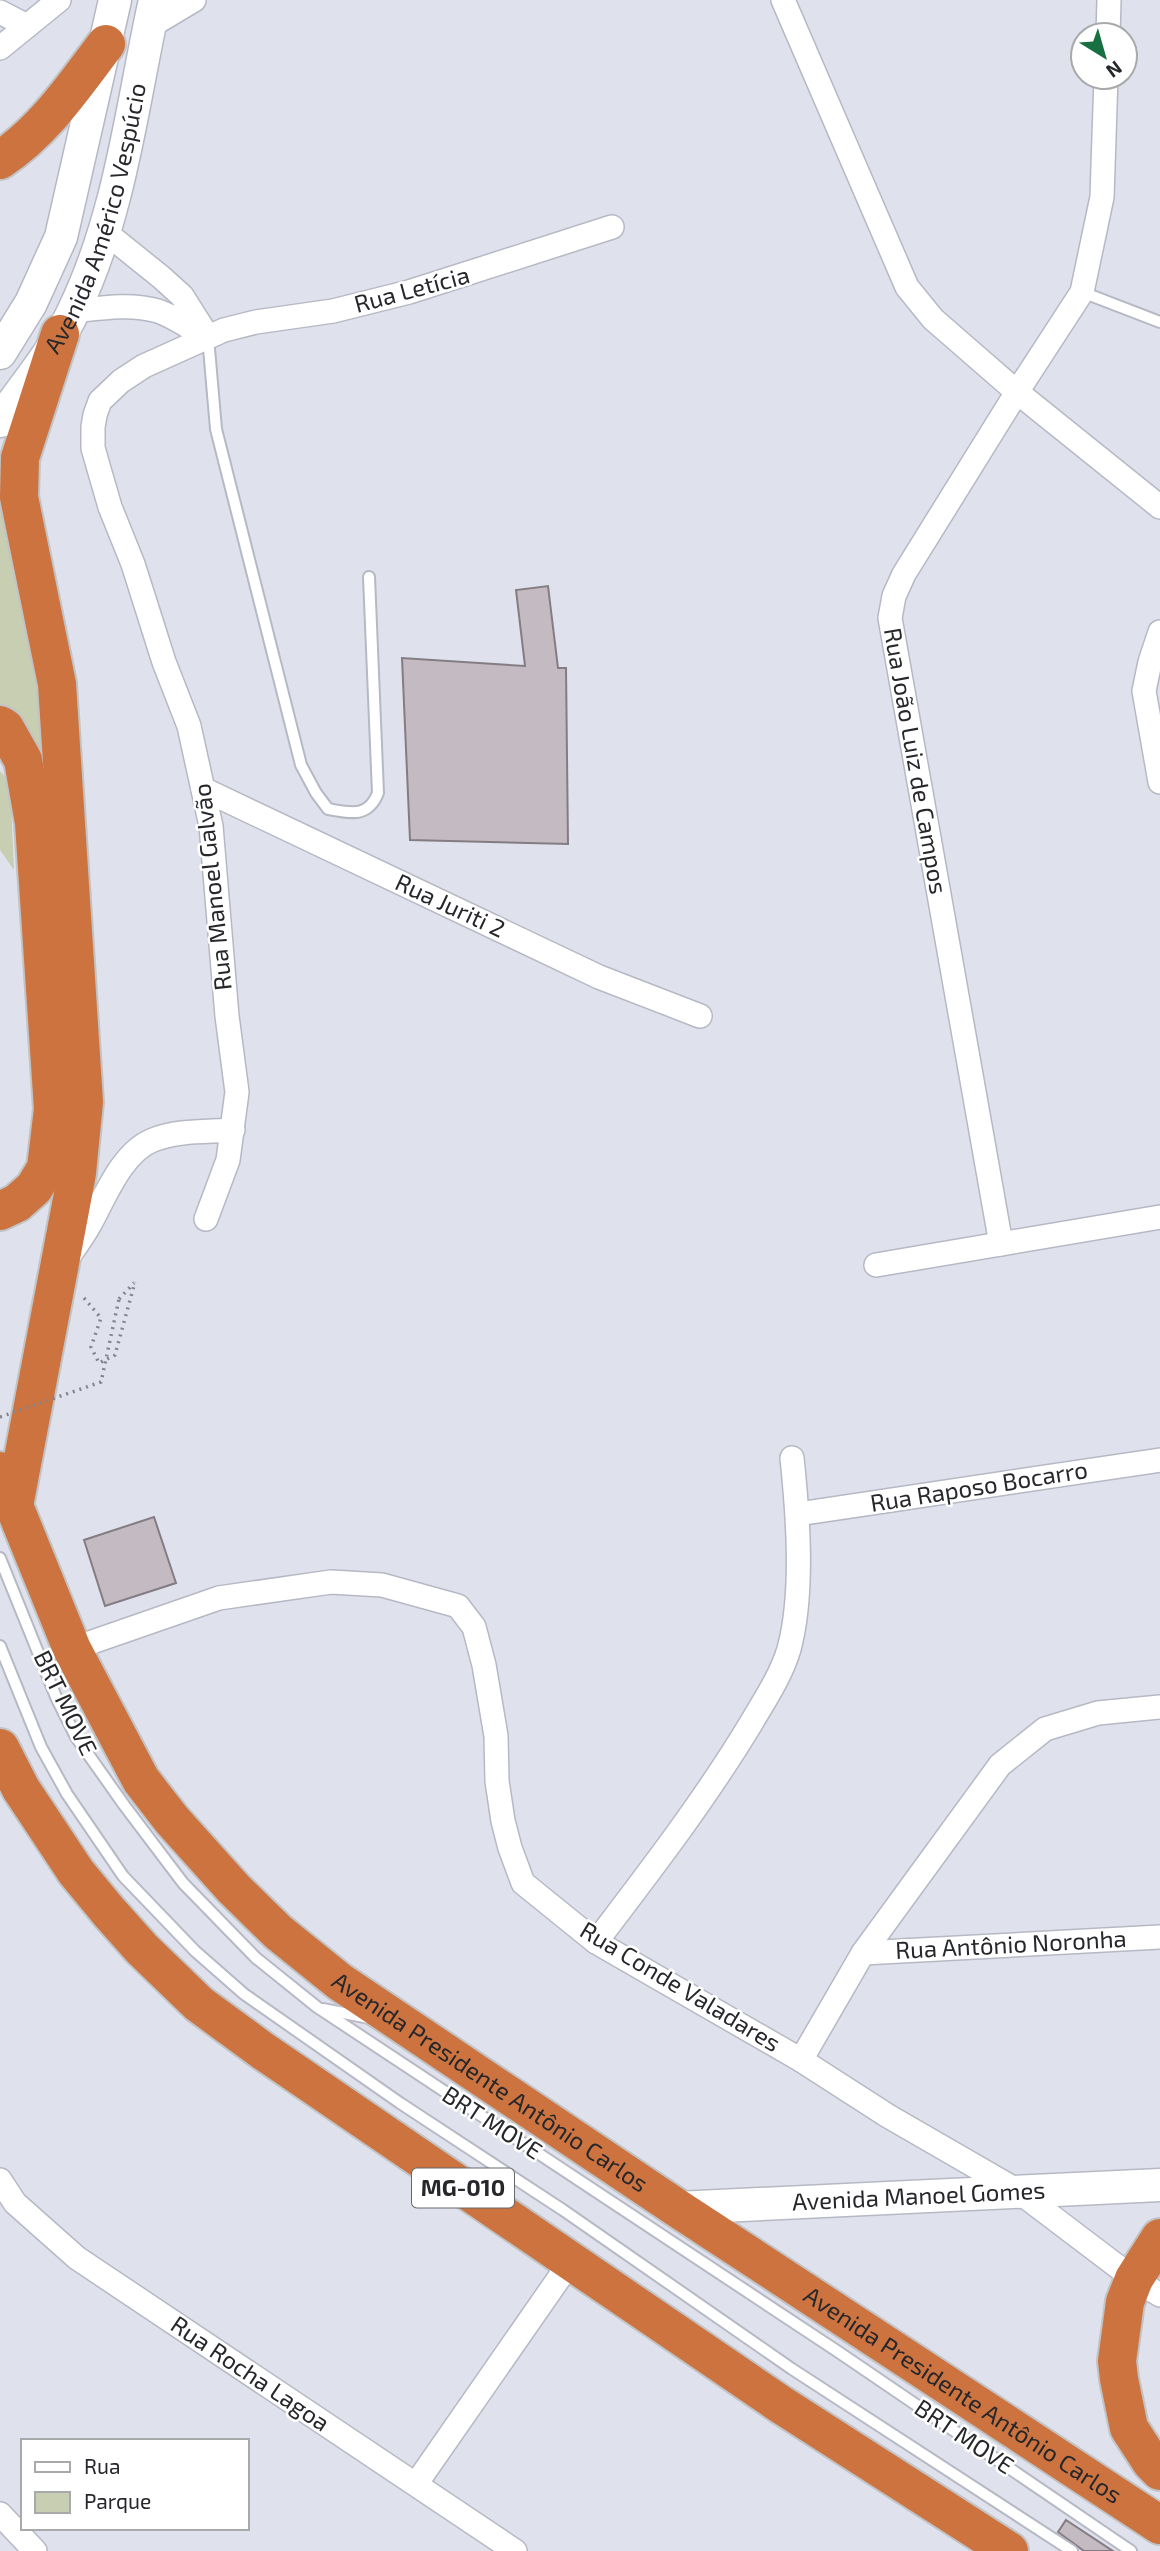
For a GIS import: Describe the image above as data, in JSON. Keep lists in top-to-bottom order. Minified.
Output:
{"streets":{"highway":["Avenida Presidente Antônio Carlos","MG-010"],"main road":["Avenida Américo Vespúcio","Avenida Manoel Gomes"],"street":["Rua Letícia","Rua João Luiz de Campos","Rua Manoel Galvão","Rua Juriti 2","Rua Raposo Bocarro","Rua Antônio Noronha","Rua Conde Valadares","Rua Rocha Lagoa"],"lane":["BRT MOVE"]},"crossings":[["Rua Letícia","Rua Manoel Galvão"],["Rua Manoel Galvão","Rua Juriti 2"],["Rua Conde Valadares","Avenida Presidente Antônio Carlos"],["Rua Conde Valadares","Avenida Manoel Gomes"],["Avenida Presidente Antônio Carlos","Avenida Manoel Gomes"]],"legend":["Rua","Parque"],"north":"bottom right"}
